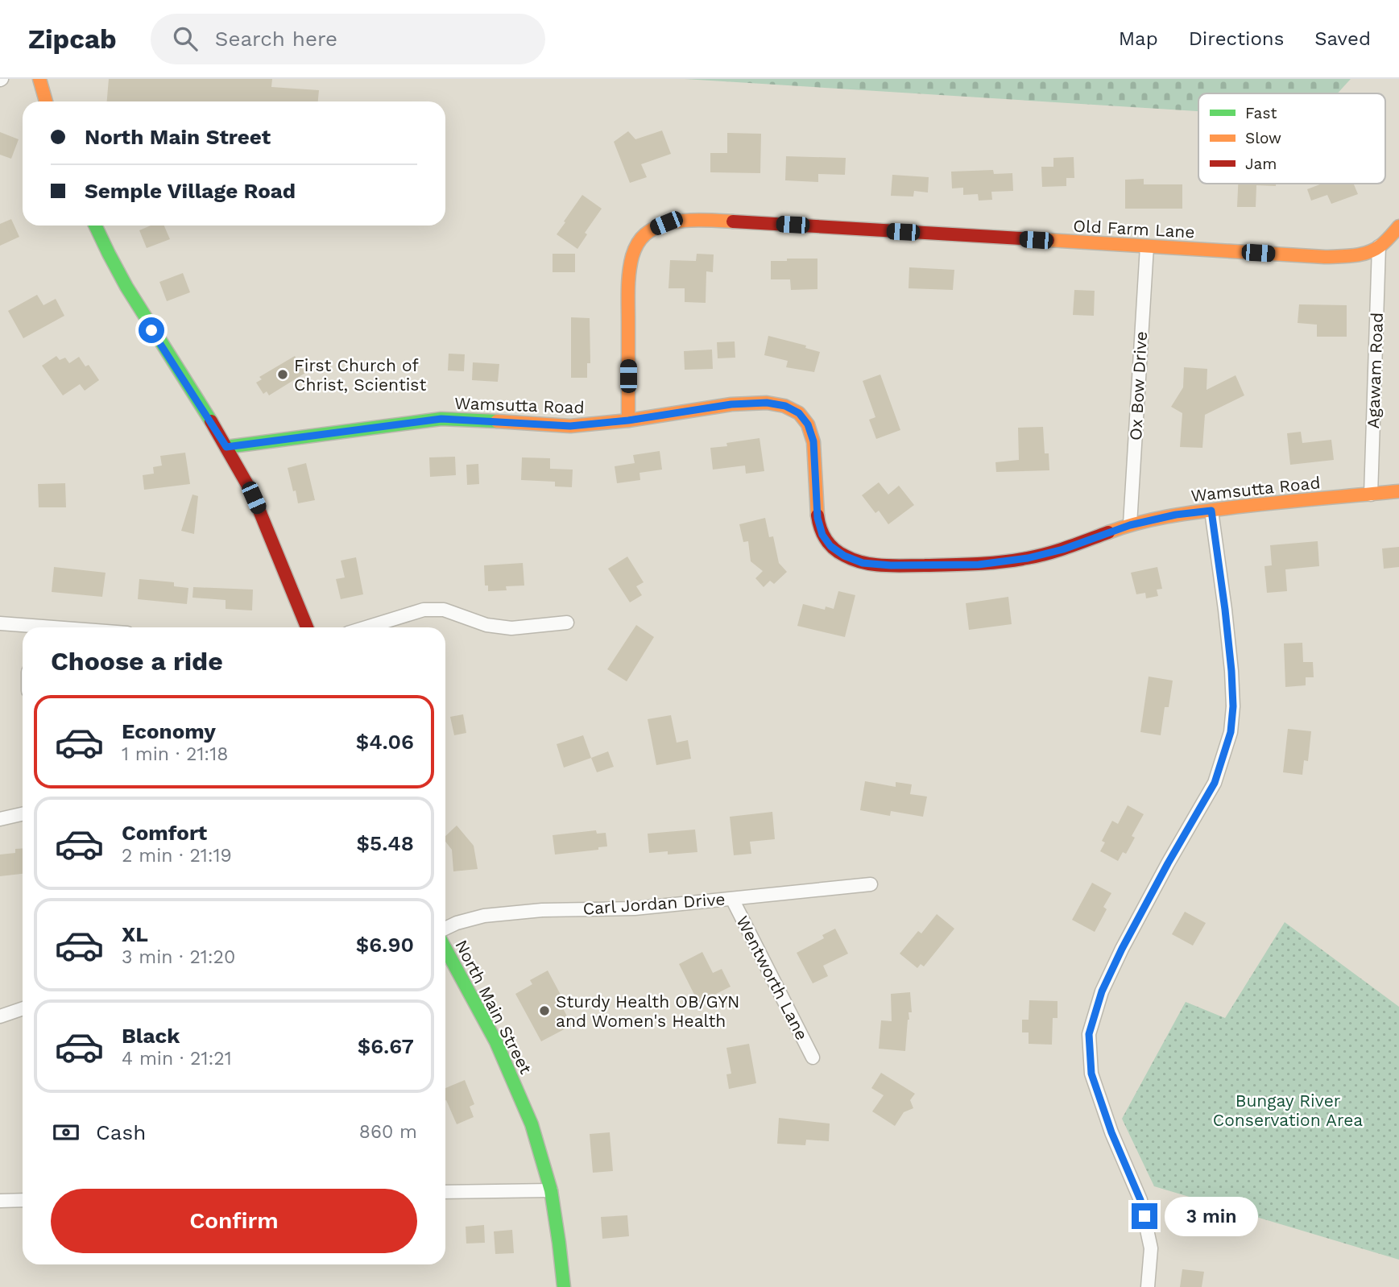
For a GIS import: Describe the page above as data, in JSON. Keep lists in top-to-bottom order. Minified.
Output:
{"streets":{"street":["Old Farm Lane","Agawam Road","Ox Bow Drive","Wamsutta Road","Carl Jordan Drive","Wentworth Lane","North Main Street"]},"crossings":[["Old Farm Lane","Agawam Road"],["Old Farm Lane","Ox Bow Drive"],["Old Farm Lane","Wamsutta Road"],["Agawam Road","Wamsutta Road"],["Ox Bow Drive","Wamsutta Road"],["Carl Jordan Drive","Wentworth Lane"]],"parks":["Bungay River Conservation Area"],"places":["First Church of Christ, Scientist","Sturdy Health OB/GYN and Women's Health"],"legend":["Fast","Slow","Jam"],"page":{"header":"Zipcab","search":"Search here","nav":["Map","Directions","Saved"],"banner":["North Main Street","Semple Village Road"],"heading":"Choose a ride","list":[{"name":"Economy","note":"1 min · 21:18","value":"$4.06"},{"name":"Comfort","note":"2 min · 21:19","value":"$5.48"},{"name":"XL","note":"3 min · 21:20","value":"$6.90"},{"name":"Black","note":"4 min · 21:21","value":"$6.67"}],"pay":["Cash","860 m"],"buttons":"Confirm","bubble":"3 min"}}
